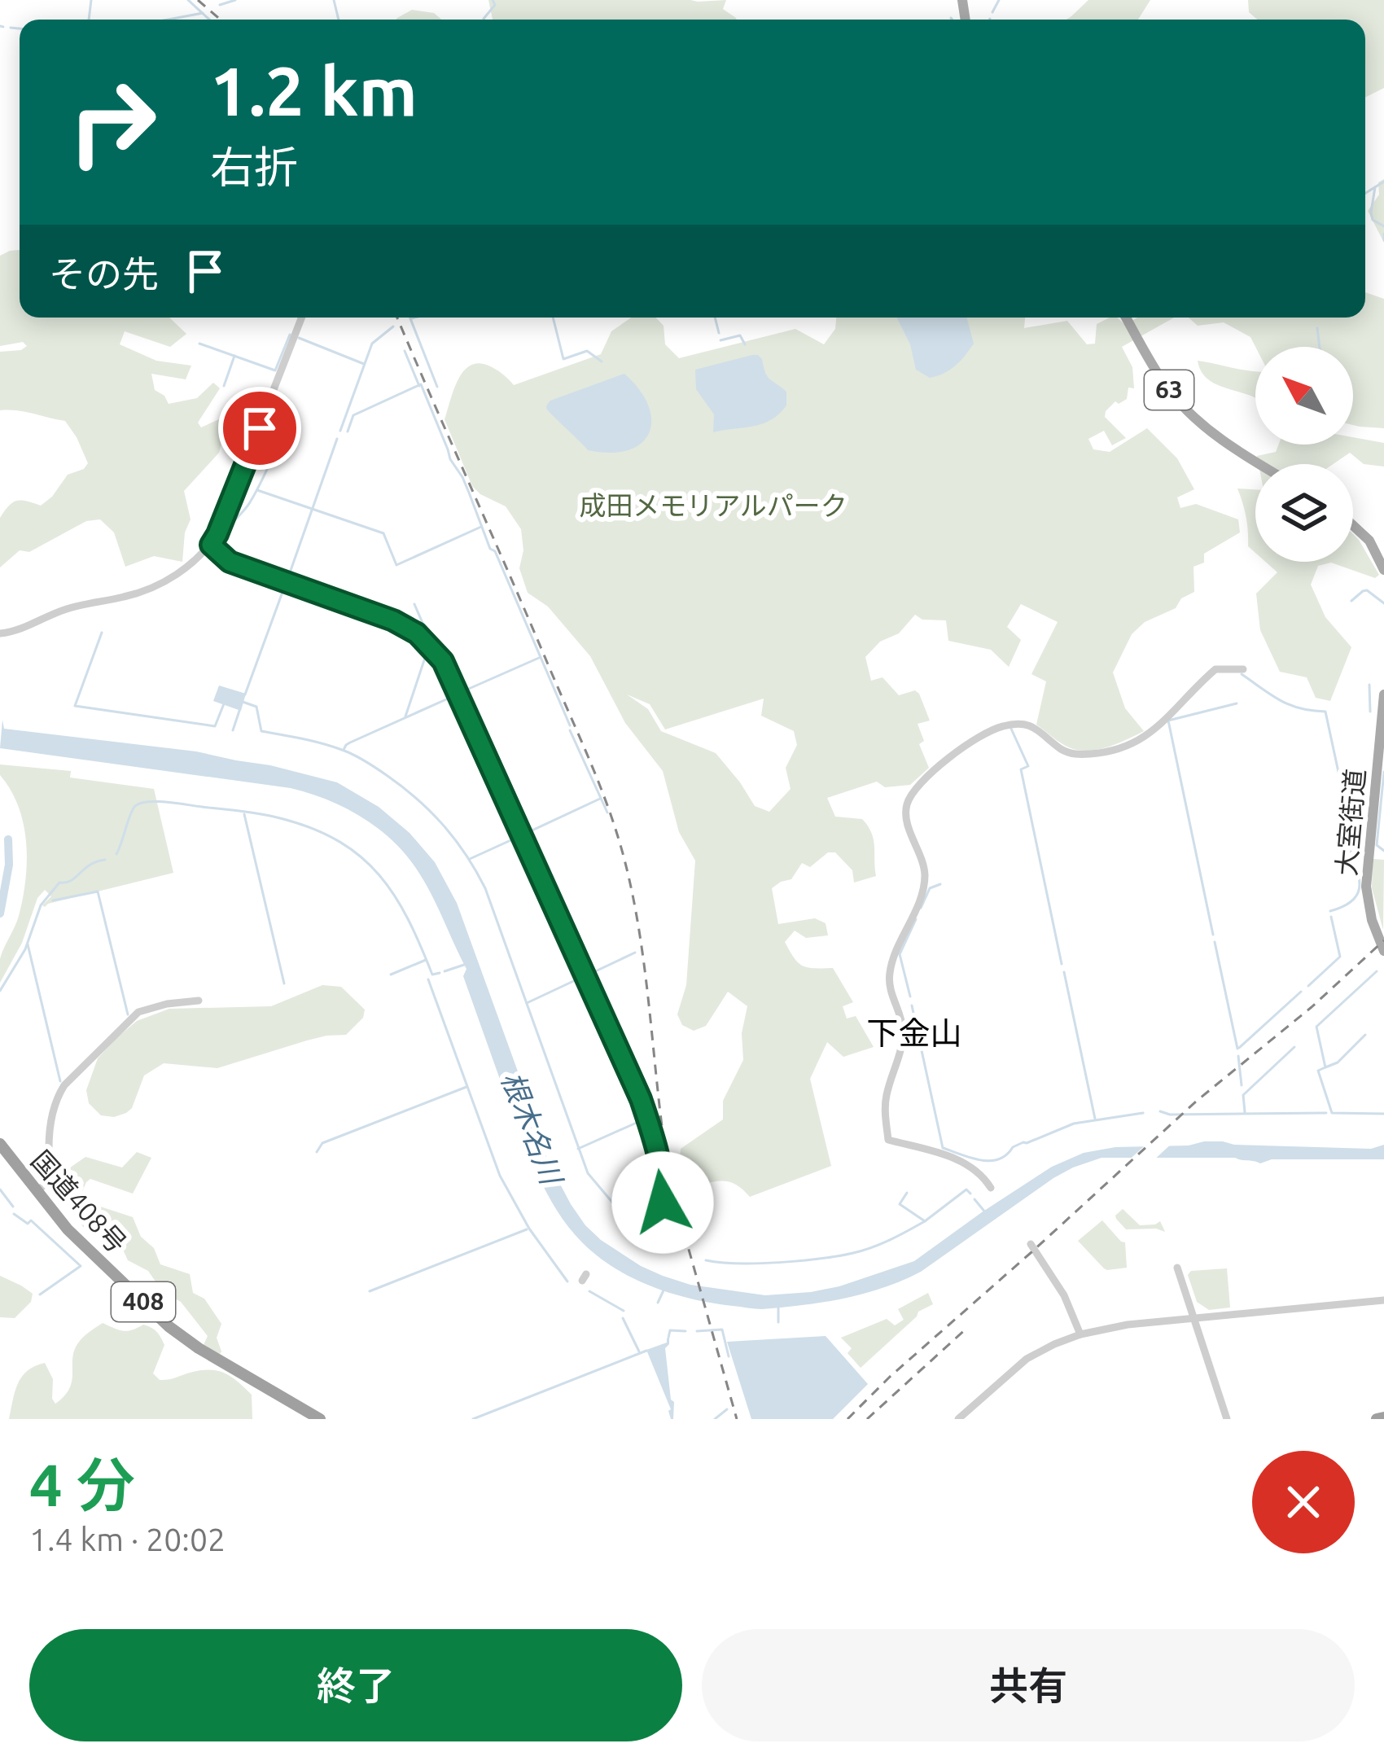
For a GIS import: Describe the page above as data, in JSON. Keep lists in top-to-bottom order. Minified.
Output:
{"streets":{"highway":["国道408号","408"],"main road":["63","大室街道"]},"districts":["下金山"],"water":["根木名川"],"parks":["成田メモリアルパーク"],"north":"top left","page":{"turn":["1.2 km","右折"],"then":"その先","heading":["4 分","1.4 km · 20:02"],"buttons":["終了","共有"]}}
